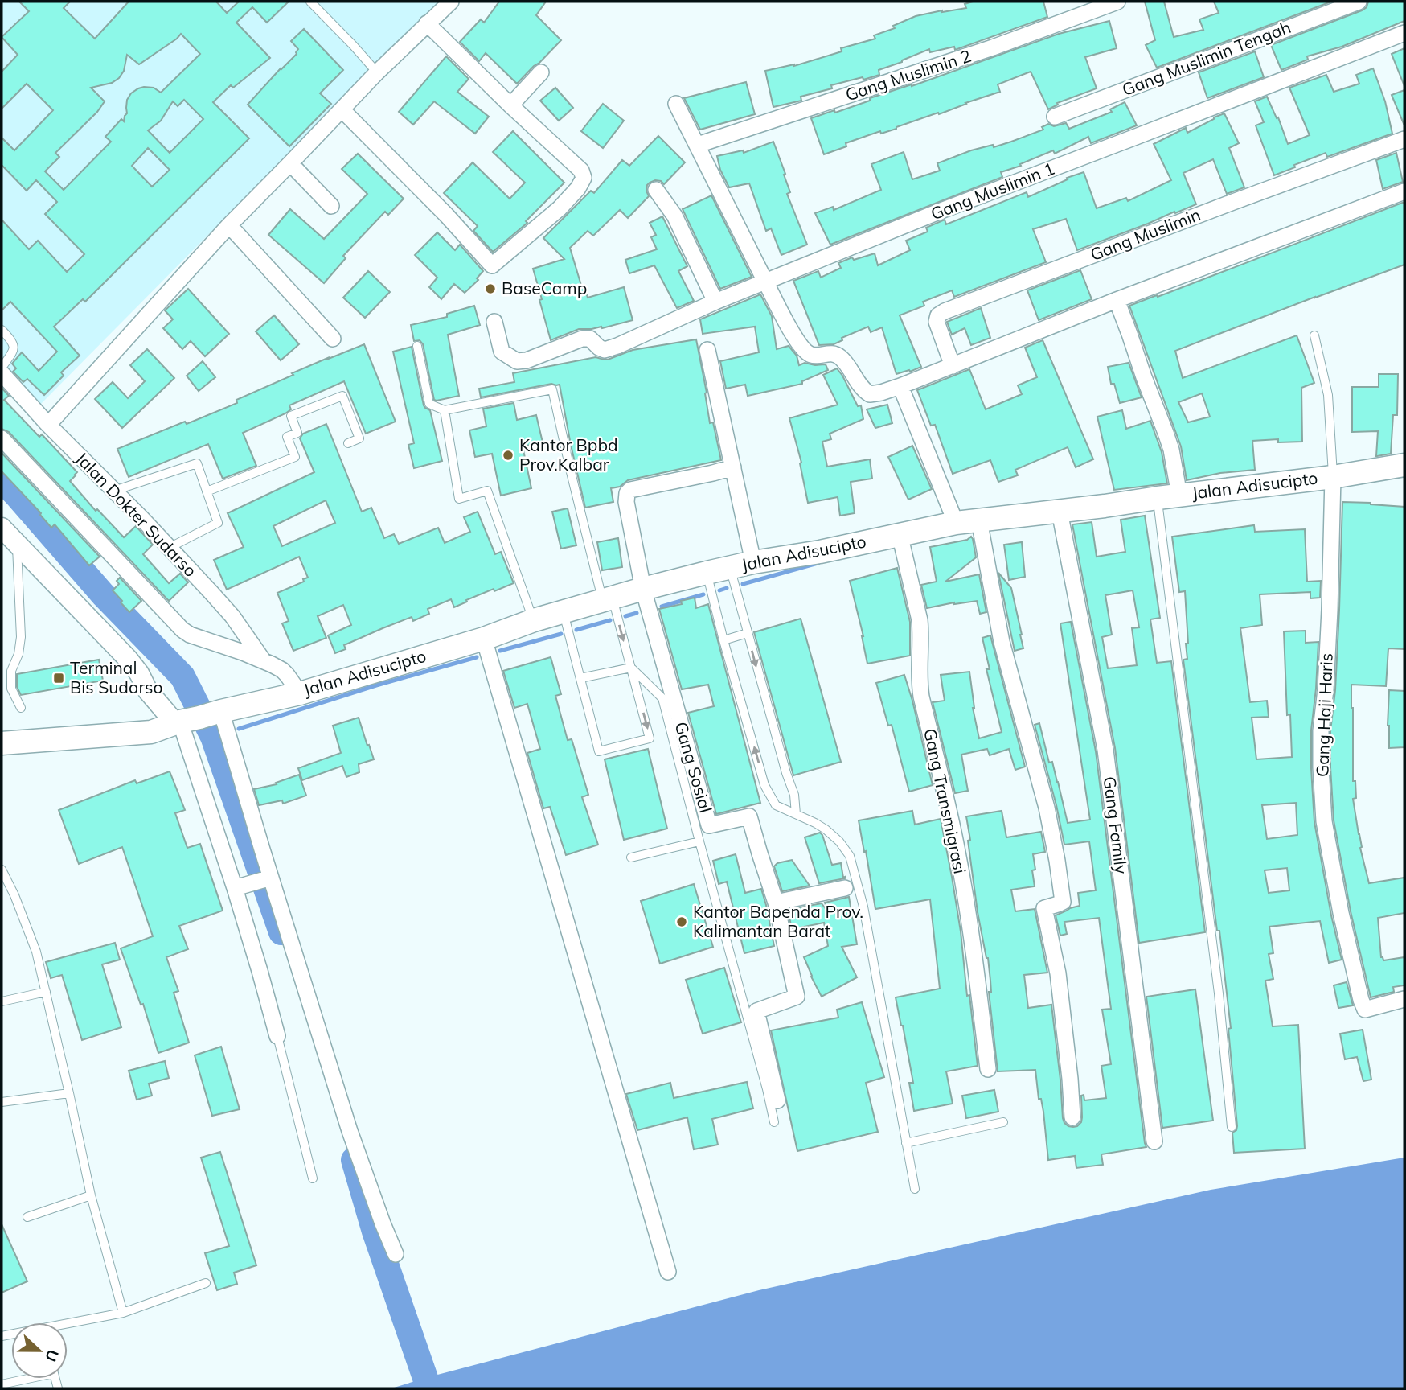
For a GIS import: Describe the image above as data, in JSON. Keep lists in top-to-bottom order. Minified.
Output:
{"streets":{"main road":["Jalan Adisucipto"],"street":["Gang Muslimin Tengah","Gang Muslimin 2","Gang Muslimin 1","Gang Muslimin","Jalan Dokter Sudarso","Gang Haji Haris","Gang Sosial","Gang Transmigrasi","Gang Family"]},"crossings":[["Jalan Adisucipto","Gang Haji Haris"],["Jalan Adisucipto","Gang Sosial"],["Jalan Adisucipto","Gang Transmigrasi"],["Jalan Adisucipto","Gang Family"]],"places":{"other":["BaseCamp","Kantor Bpbd Prov.Kalbar","Kantor Bapenda Prov. Kalimantan Barat"],"transit":["Terminal Bis Sudarso"]},"north":"right"}
